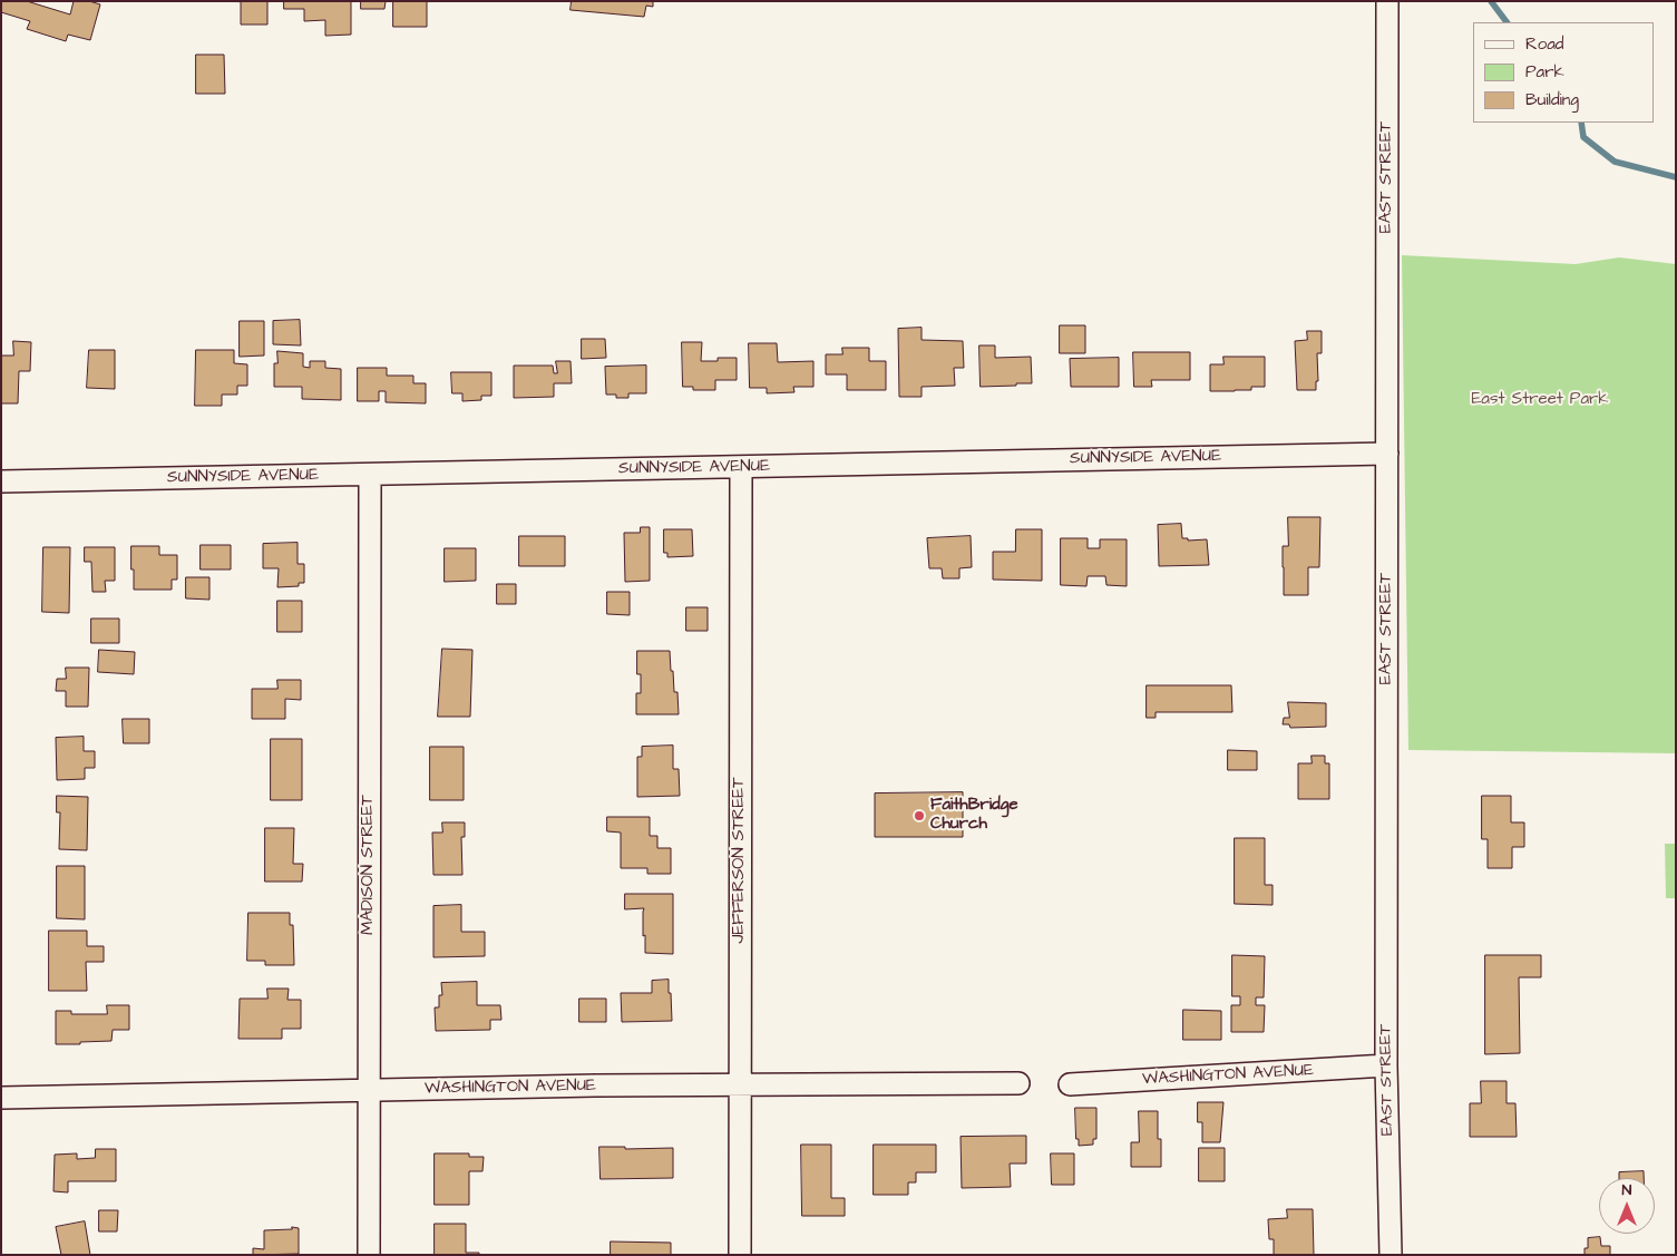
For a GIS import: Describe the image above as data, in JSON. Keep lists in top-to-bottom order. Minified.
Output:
{"streets":{"street":["EAST STREET","SUNNYSIDE AVENUE","JEFFERSON STREET","MADISON STREET","WASHINGTON AVENUE"]},"crossings":[["EAST STREET","SUNNYSIDE AVENUE"],["EAST STREET","WASHINGTON AVENUE"],["SUNNYSIDE AVENUE","JEFFERSON STREET"],["SUNNYSIDE AVENUE","MADISON STREET"],["JEFFERSON STREET","WASHINGTON AVENUE"],["MADISON STREET","WASHINGTON AVENUE"]],"parks":["East Street Park"],"places":["FaithBridge Church"],"legend":["Road","Park","Building"],"north":"top"}
